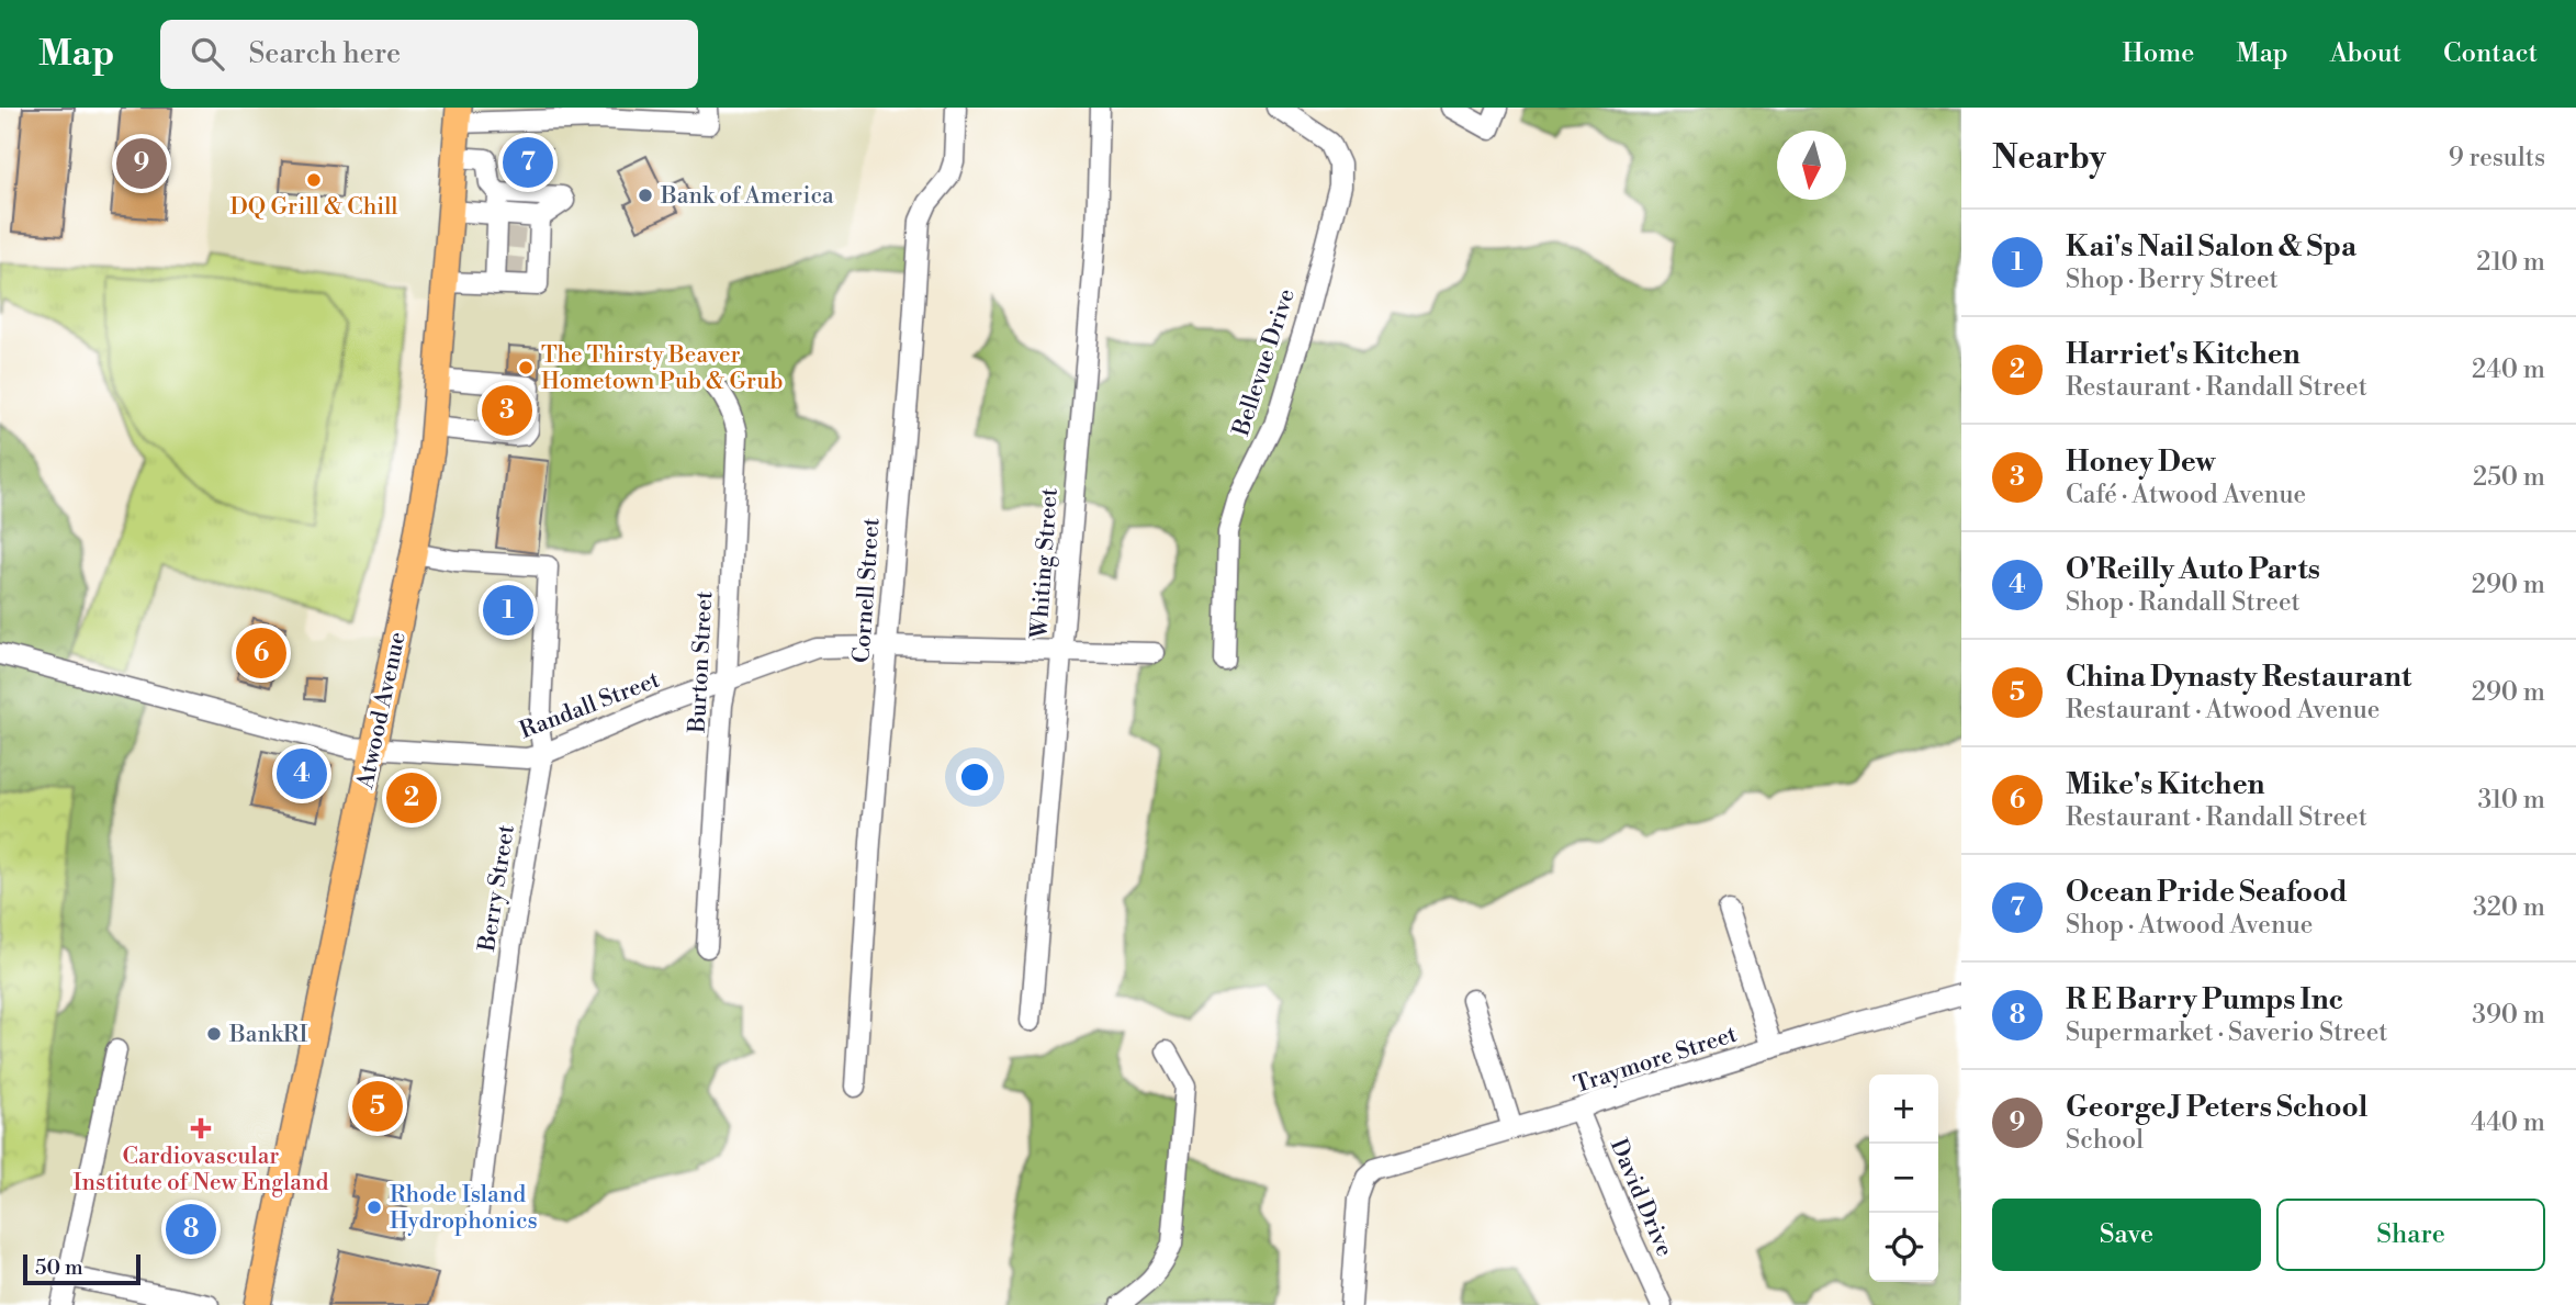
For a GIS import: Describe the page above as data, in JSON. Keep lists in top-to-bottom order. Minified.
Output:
{"streets":{"main road":["Atwood Avenue"],"street":["Bellevue Drive","Whiting Street","Cornell Street","Burton Street","Randall Street","Berry Street","Traymore Street","David Drive"]},"crossings":[["Whiting Street","Randall Street"],["Cornell Street","Randall Street"],["Burton Street","Randall Street"],["Randall Street","Atwood Avenue"],["Randall Street","Berry Street"],["Atwood Avenue","Berry Street"],["Traymore Street","David Drive"]],"places":{"other":["DQ Grill & Chill","Bank of America","The Thirsty Beaver Hometown Pub & Grub","BankRI","Rhode Island Hydrophonics"],"health":["Cardiovascular Institute of New England"]},"scale_bar":"50 m","north":"bottom","page":{"header":"Map","search":"Search here","nav":["Home","Map","About","Contact"],"heading":["Nearby","9 results"],"pins":["7","9","3","1","6","4","2","5","8"],"list":[{"mark":"1","name":"Kai's Nail Salon & Spa","note":"Shop · Berry Street","value":"210 m"},{"mark":"2","name":"Harriet's Kitchen","note":"Restaurant · Randall Street","value":"240 m"},{"mark":"3","name":"Honey Dew","note":"Café · Atwood Avenue","value":"250 m"},{"mark":"4","name":"O'Reilly Auto Parts","note":"Shop · Randall Street","value":"290 m"},{"mark":"5","name":"China Dynasty Restaurant","note":"Restaurant · Atwood Avenue","value":"290 m"},{"mark":"6","name":"Mike's Kitchen","note":"Restaurant · Randall Street","value":"310 m"},{"mark":"7","name":"Ocean Pride Seafood","note":"Shop · Atwood Avenue","value":"320 m"},{"mark":"8","name":"R E Barry Pumps Inc","note":"Supermarket · Saverio Street","value":"390 m"},{"mark":"9","name":"George J Peters School","note":"School","value":"440 m"}],"map_buttons":["+","−"],"buttons":["Save","Share"],"scale":"50 m"}}
